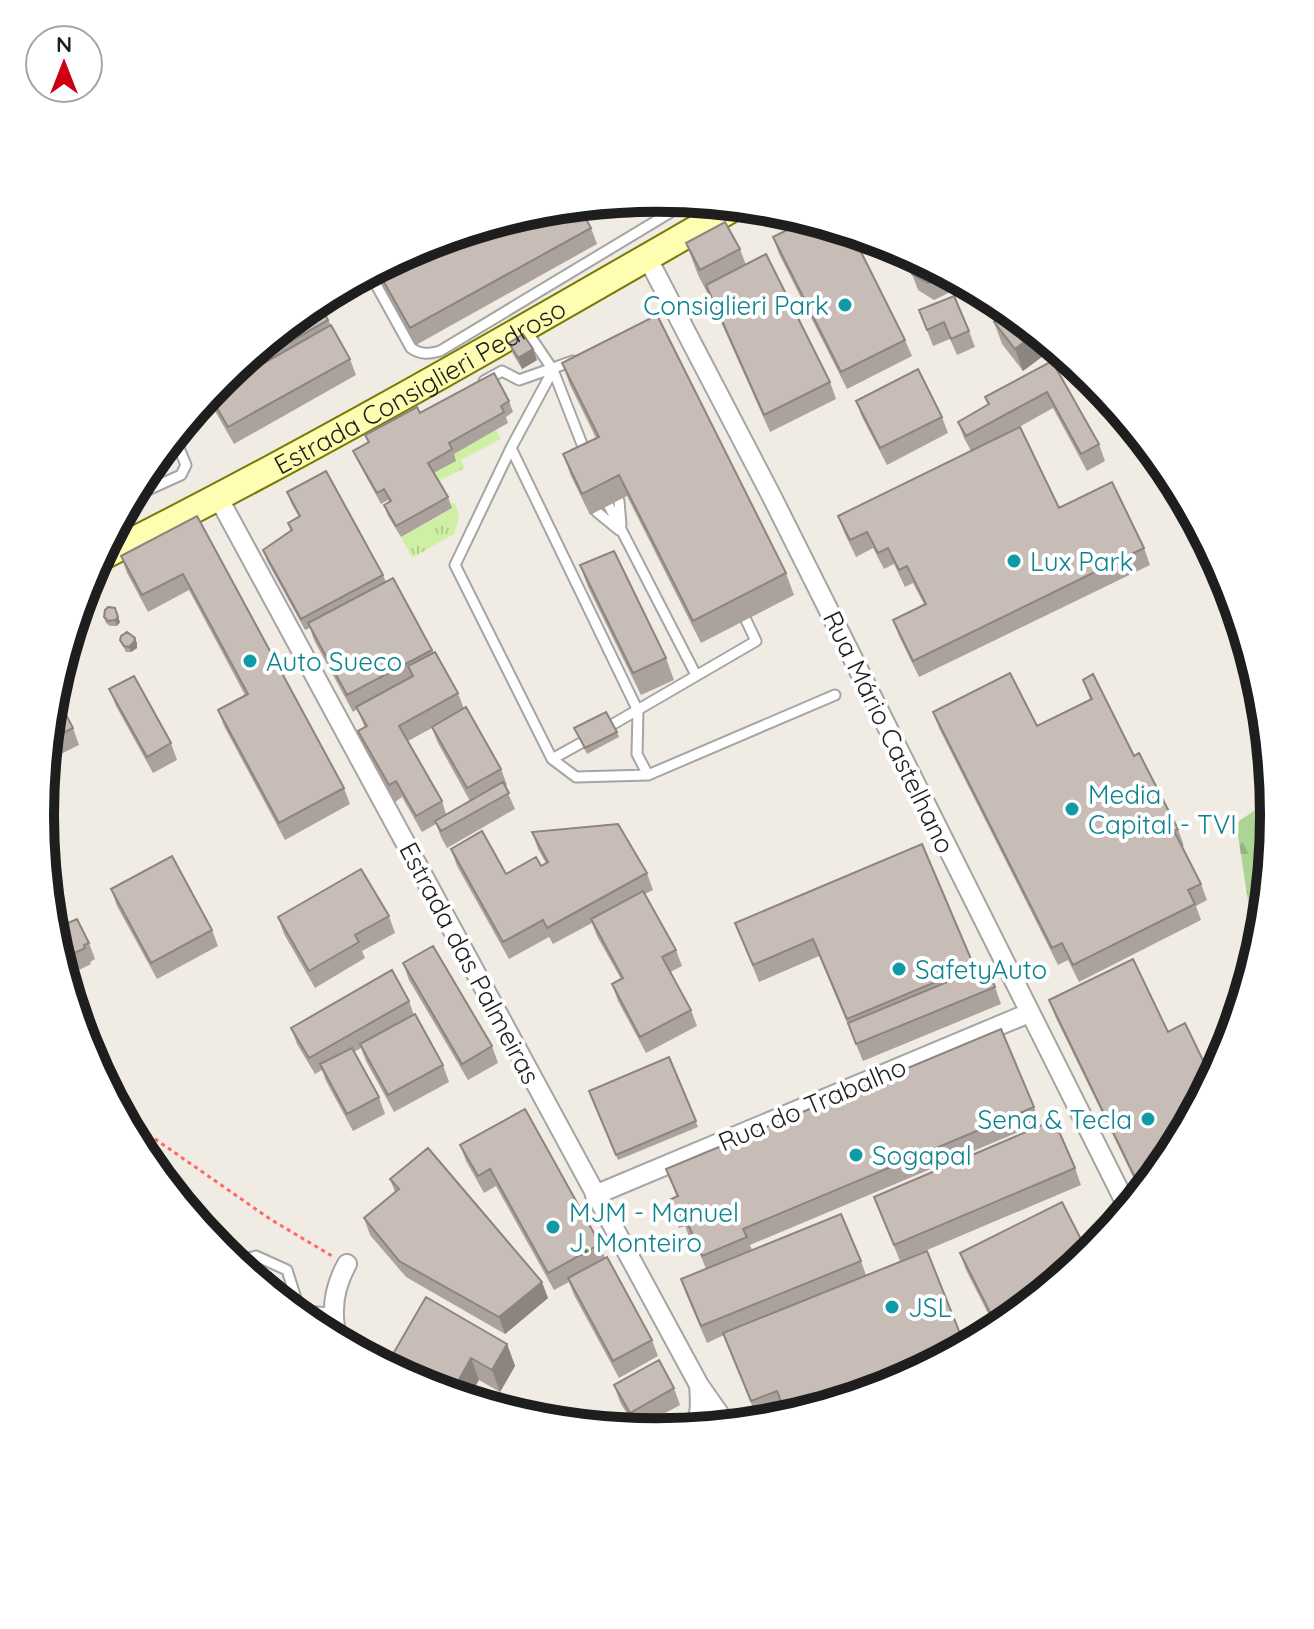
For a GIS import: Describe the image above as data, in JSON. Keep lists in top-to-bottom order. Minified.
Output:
{"streets":{"main road":["Estrada Consiglieri Pedroso"],"street":["Rua Mário Castelhano","Estrada das Palmeiras","Rua do Trabalho"]},"crossings":[["Estrada Consiglieri Pedroso","Rua Mário Castelhano"],["Estrada Consiglieri Pedroso","Estrada das Palmeiras"],["Rua Mário Castelhano","Rua do Trabalho"],["Estrada das Palmeiras","Rua do Trabalho"]],"places":["Consiglieri Park","Lux Park","Auto Sueco","Media Capital - TVI","SafetyAuto","Sena & Tecla","Sogapal","MJM - Manuel J. Monteiro","JSL"],"north":"top"}
